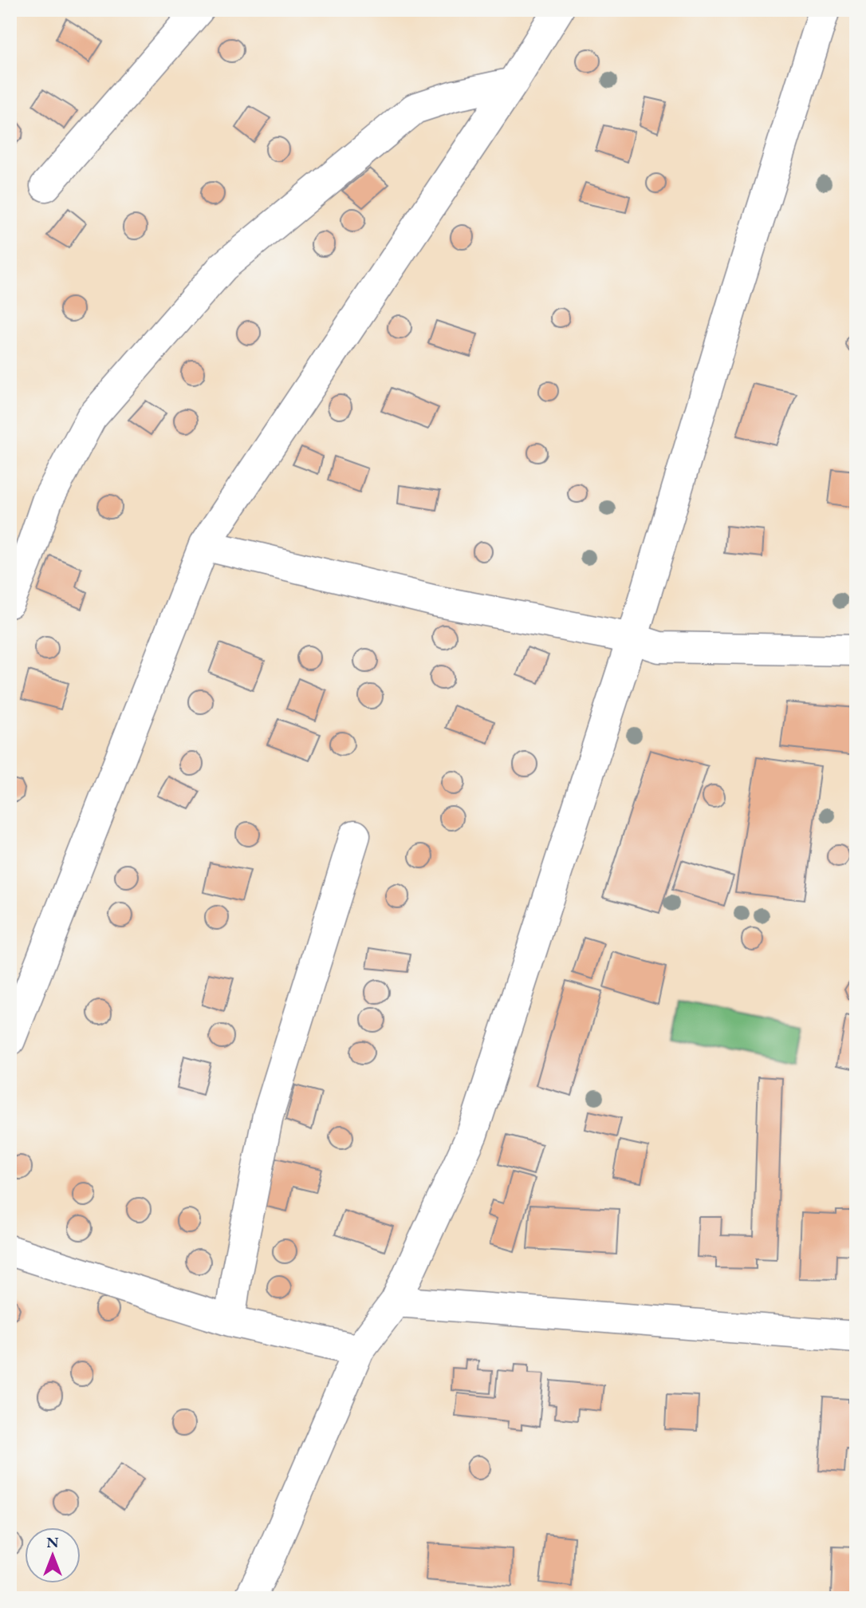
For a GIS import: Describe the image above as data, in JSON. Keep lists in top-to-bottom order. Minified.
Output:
{"north":"top"}
